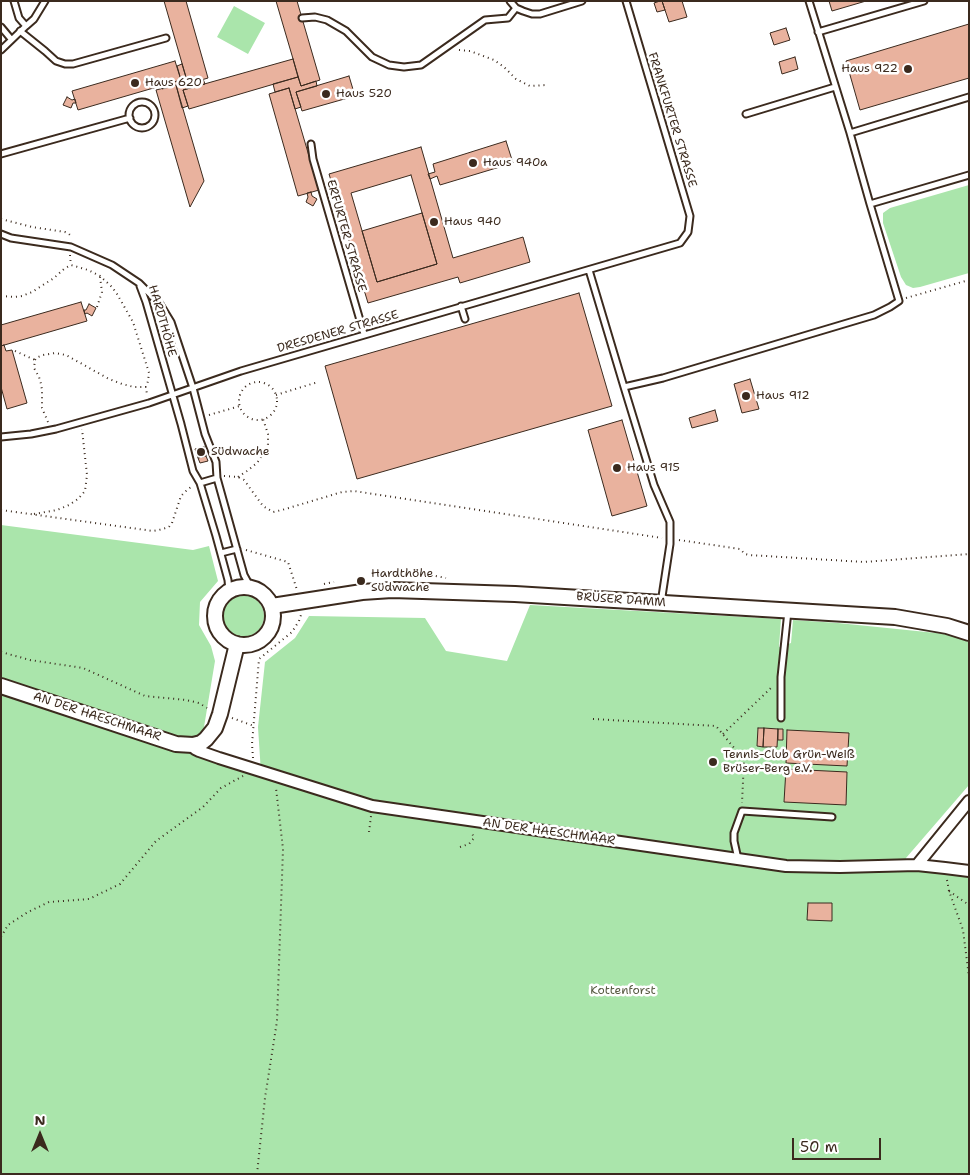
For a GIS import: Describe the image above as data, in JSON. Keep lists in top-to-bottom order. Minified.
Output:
{"streets":{"street":["BRÜSER DAMM","AN DER HAESCHMAAR"],"lane":["FRANKFURTER STRASSE","ERFURTER STRASSE","HARDTHÖHE","DRESDENER STRASSE"]},"crossings":[["FRANKFURTER STRASSE","DRESDENER STRASSE"],["ERFURTER STRASSE","DRESDENER STRASSE"],["HARDTHÖHE","DRESDENER STRASSE"],["HARDTHÖHE","BRÜSER DAMM"]],"parks":["Kottenforst"],"places":["Haus 922","Haus 620","Haus 520","Haus 940a","Haus 940","Haus 912","Südwache","Haus 915","Hardthöhe Südwache","Tennis-Club Grün-Weiß Brüser-Berg e.V."],"scale_bar":"50 m","north":"top"}
